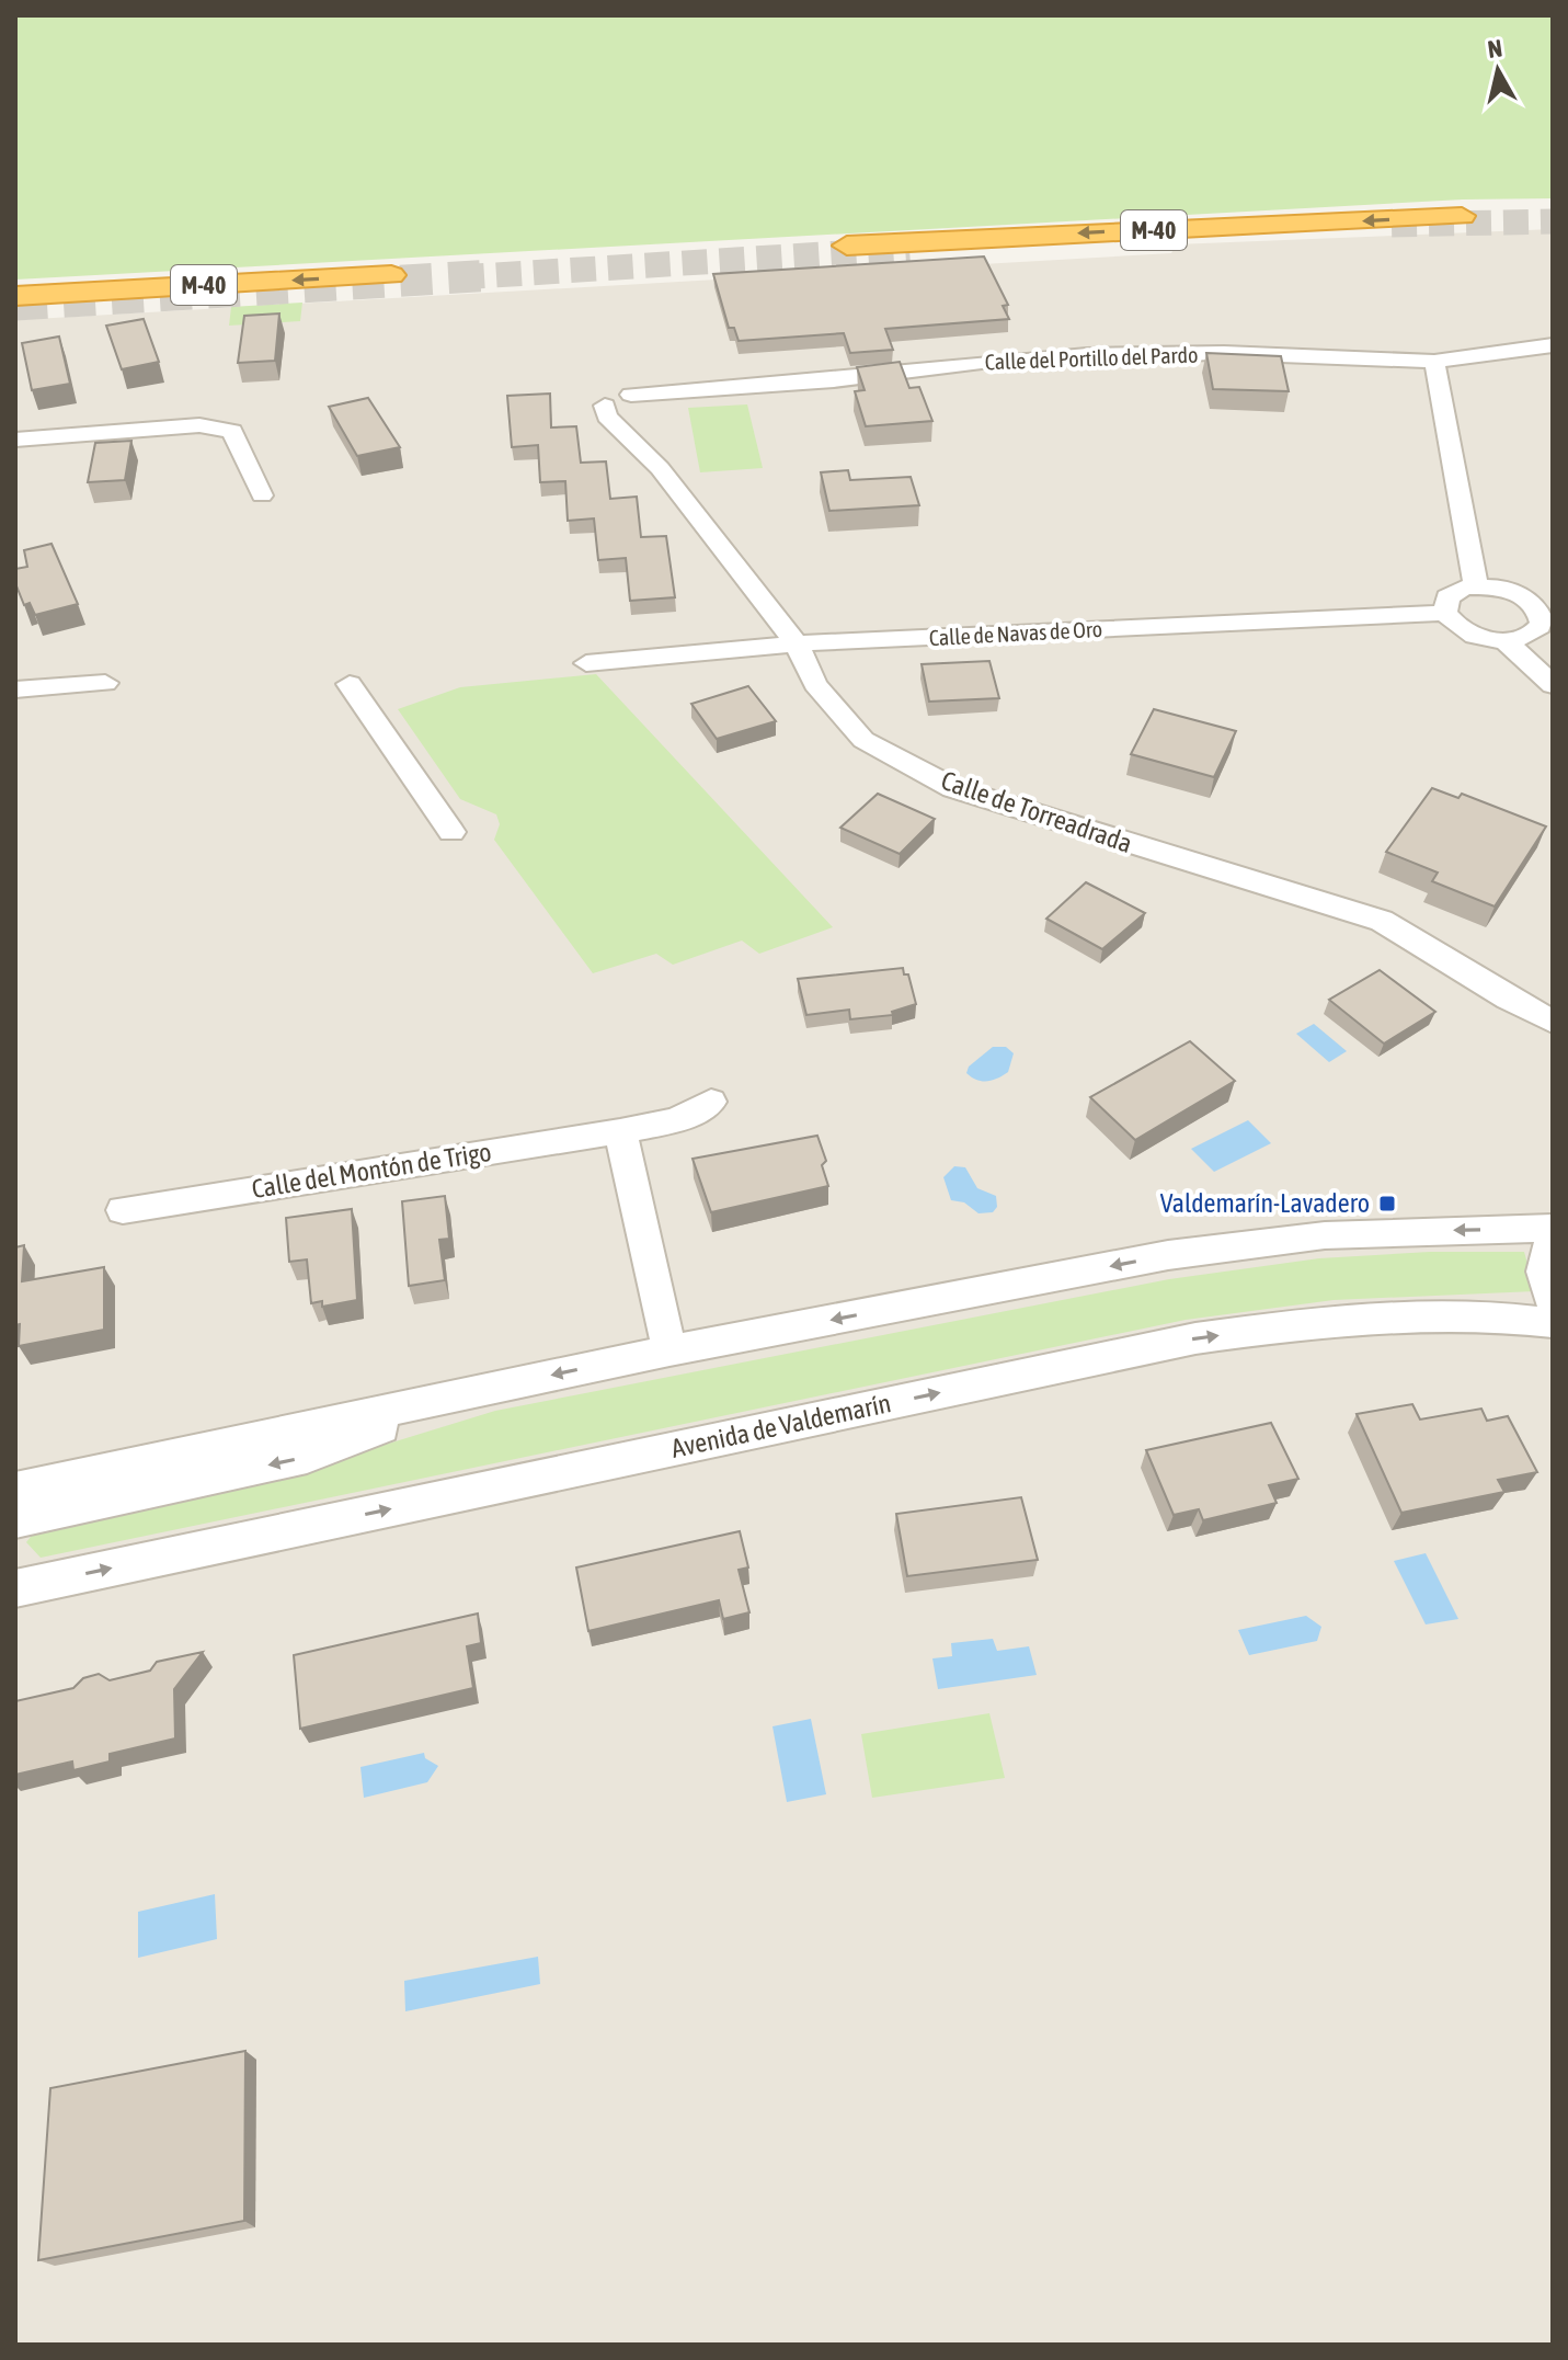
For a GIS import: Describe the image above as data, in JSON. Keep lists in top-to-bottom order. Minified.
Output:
{"streets":{"highway":["M-40"],"street":["Calle del Portillo del Pardo","Calle de Navas de Oro","Calle de Torreadrada","Calle del Montón de Trigo","Avenida de Valdemarín"]},"crossings":[["Calle del Portillo del Pardo","Calle de Torreadrada"],["Calle de Navas de Oro","Calle de Torreadrada"]],"places":{"transit":["Valdemarín-Lavadero"]},"north":"top"}
